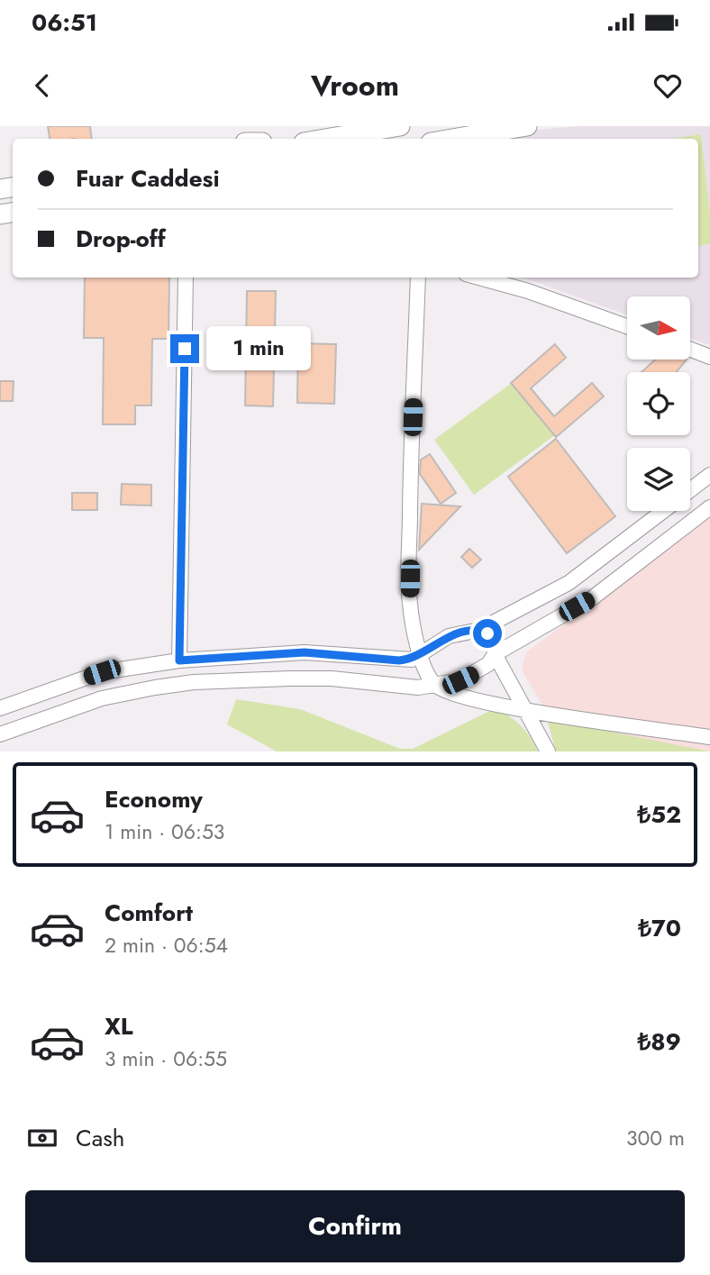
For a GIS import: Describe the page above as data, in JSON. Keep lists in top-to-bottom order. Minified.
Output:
{"north":"right","page":{"status":"06:51","header":"Vroom","banner":["Fuar Caddesi","Drop-off"],"bubble":"1 min","list":[{"name":"Economy","note":"1 min · 06:53","value":"₺52"},{"name":"Comfort","note":"2 min · 06:54","value":"₺70"},{"name":"XL","note":"3 min · 06:55","value":"₺89"}],"pay":["Cash","300 m"],"buttons":"Confirm"}}
